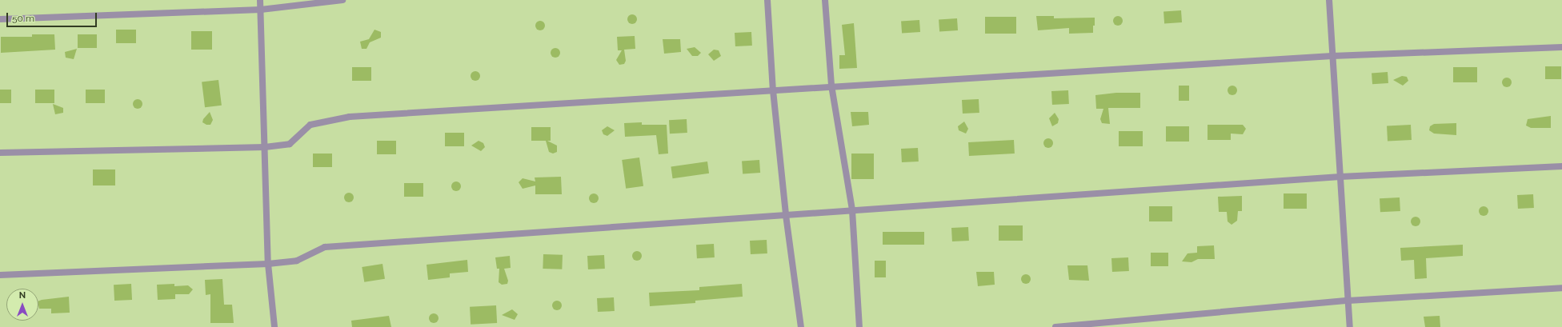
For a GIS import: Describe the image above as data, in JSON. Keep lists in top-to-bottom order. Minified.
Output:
{"scale_bar":"50 m","north":"top"}
